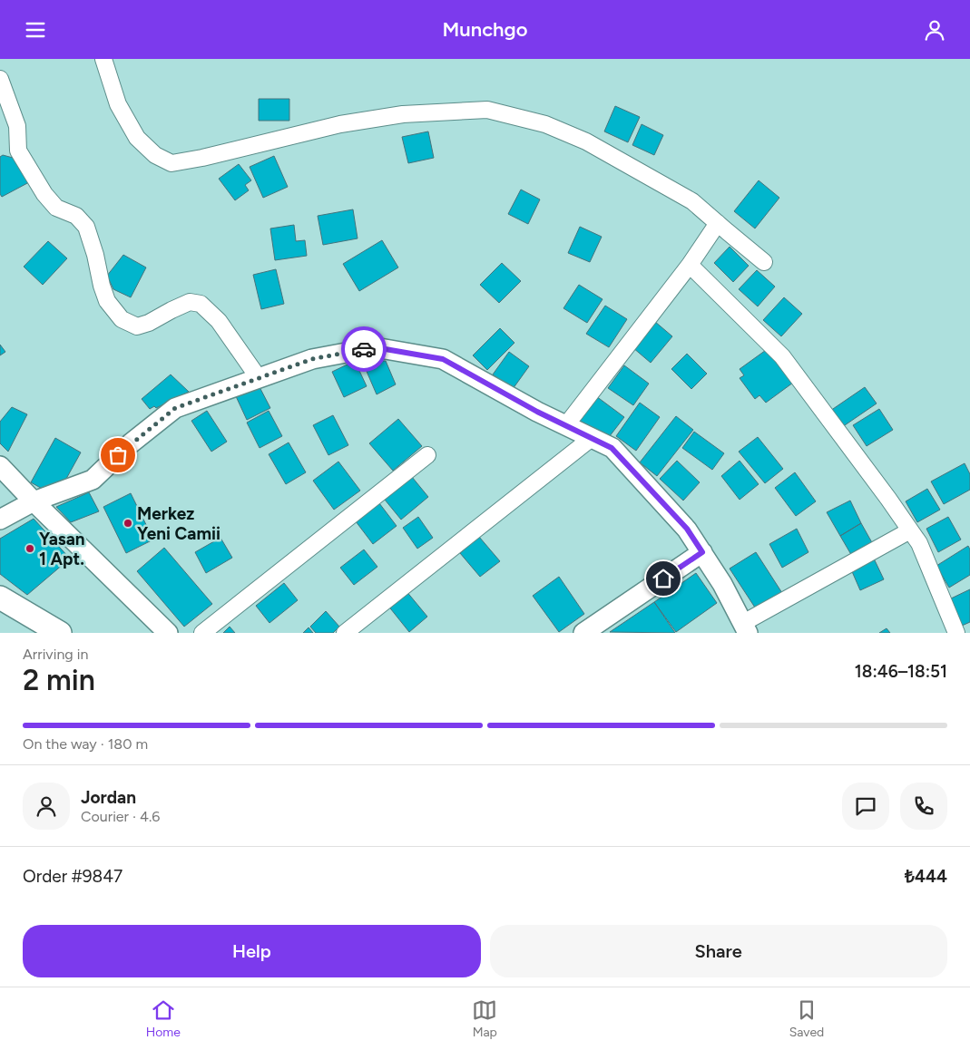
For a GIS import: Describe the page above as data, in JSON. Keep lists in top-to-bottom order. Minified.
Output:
{"places":["Merkez Yeni Camii","Yasan 1 Apt."],"page":{"header":"Munchgo","heading":["2 min","Arriving in","18:46–18:51"],"panel":["Jordan","Courier · 4.6","Order #9847","₺444"],"bar":"On the way · 180 m","buttons":["Help","Share"],"tabs":["Home","Map","Saved"]}}
